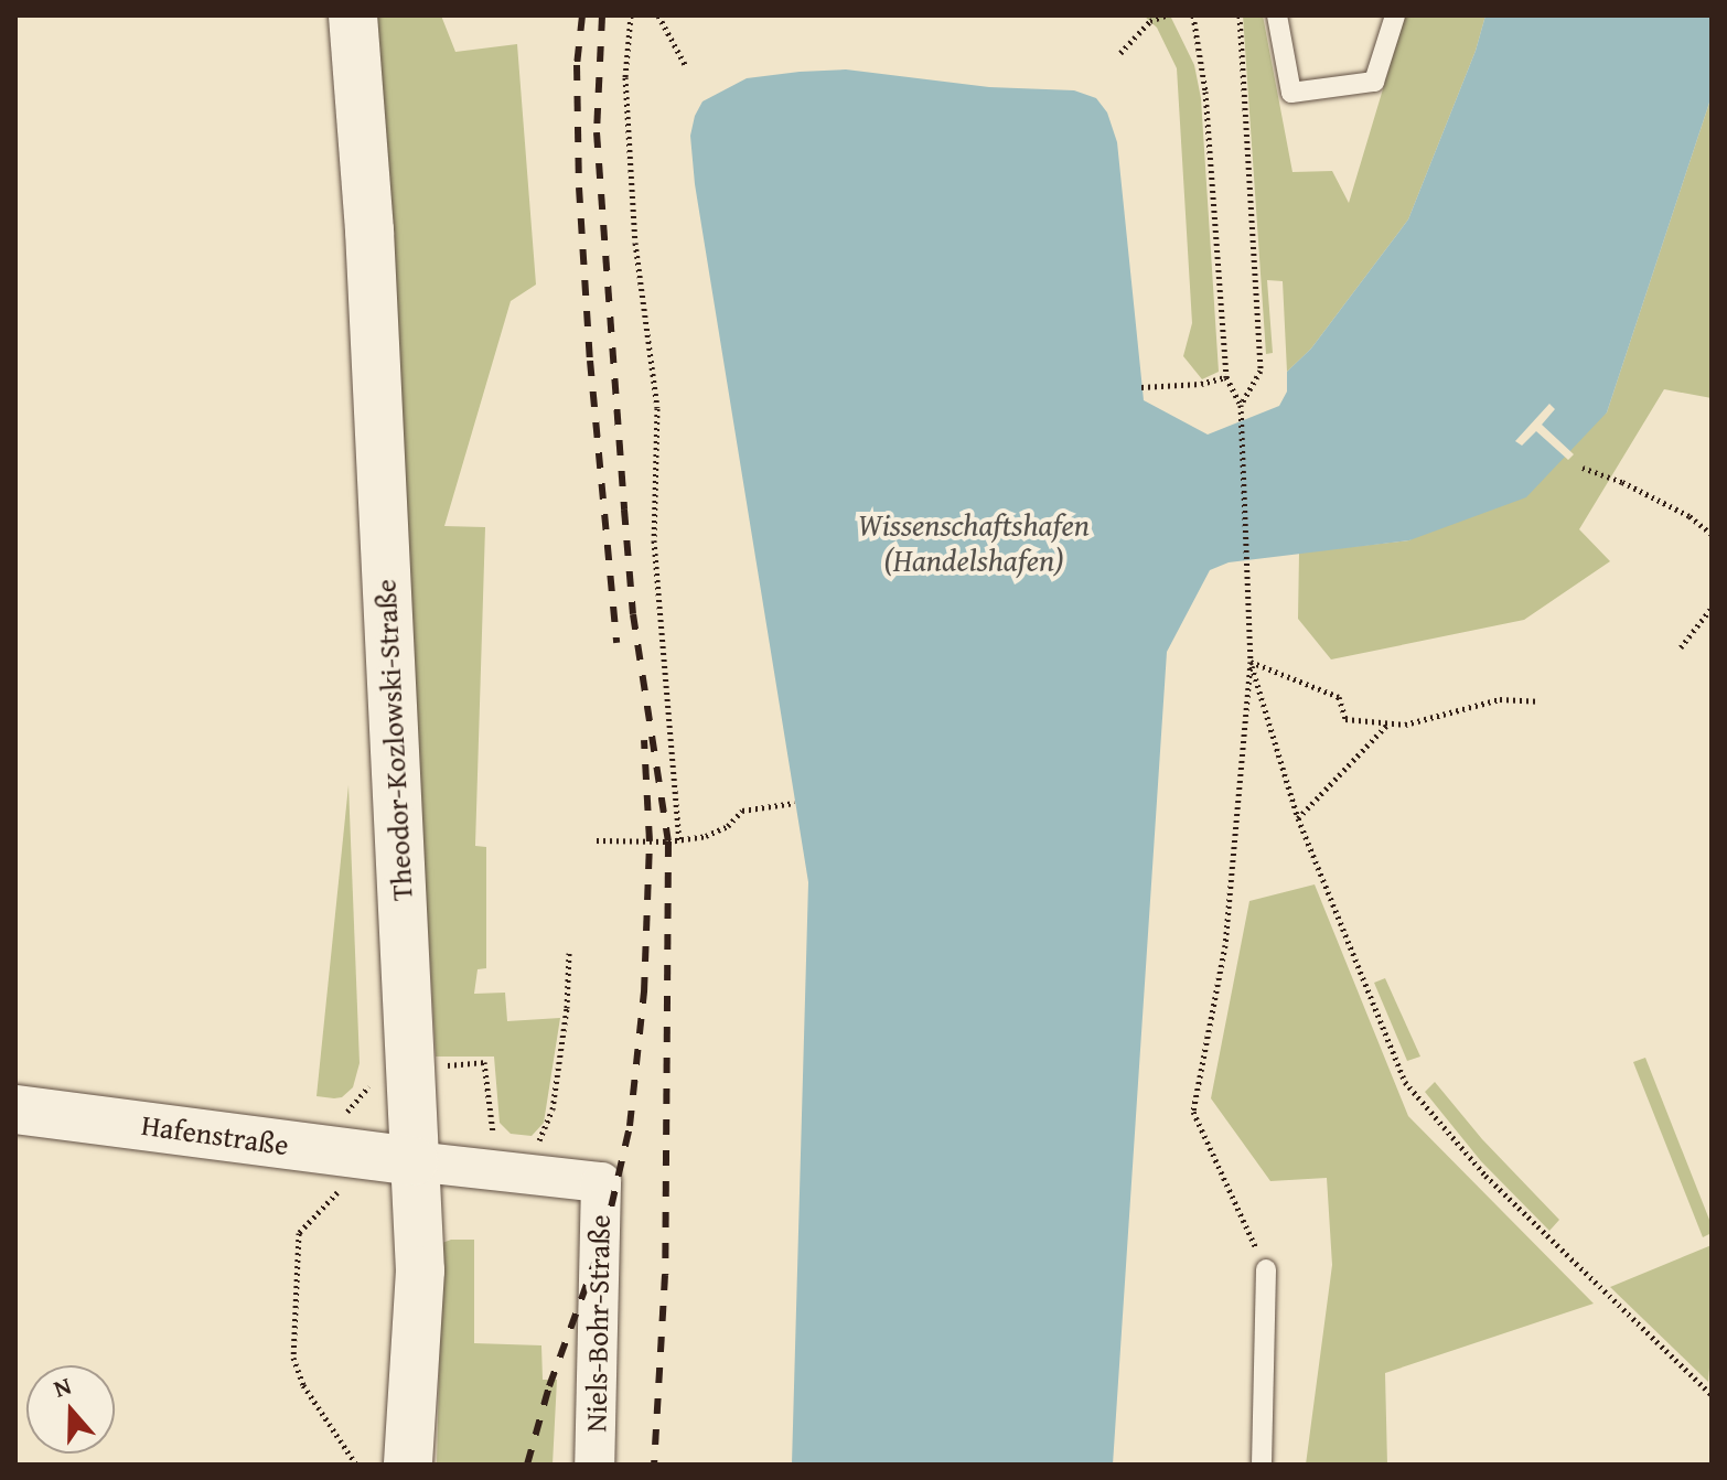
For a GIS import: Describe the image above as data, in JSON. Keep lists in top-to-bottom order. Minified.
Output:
{"streets":{"main road":["Theodor-Kozlowski-Straße","Hafenstraße"],"street":["Niels-Bohr-Straße"]},"crossings":[["Theodor-Kozlowski-Straße","Hafenstraße"],["Theodor-Kozlowski-Straße","Niels-Bohr-Straße"],["Hafenstraße","Niels-Bohr-Straße"]],"water":["Wissenschaftshafen (Handelshafen)"],"north":"top"}
